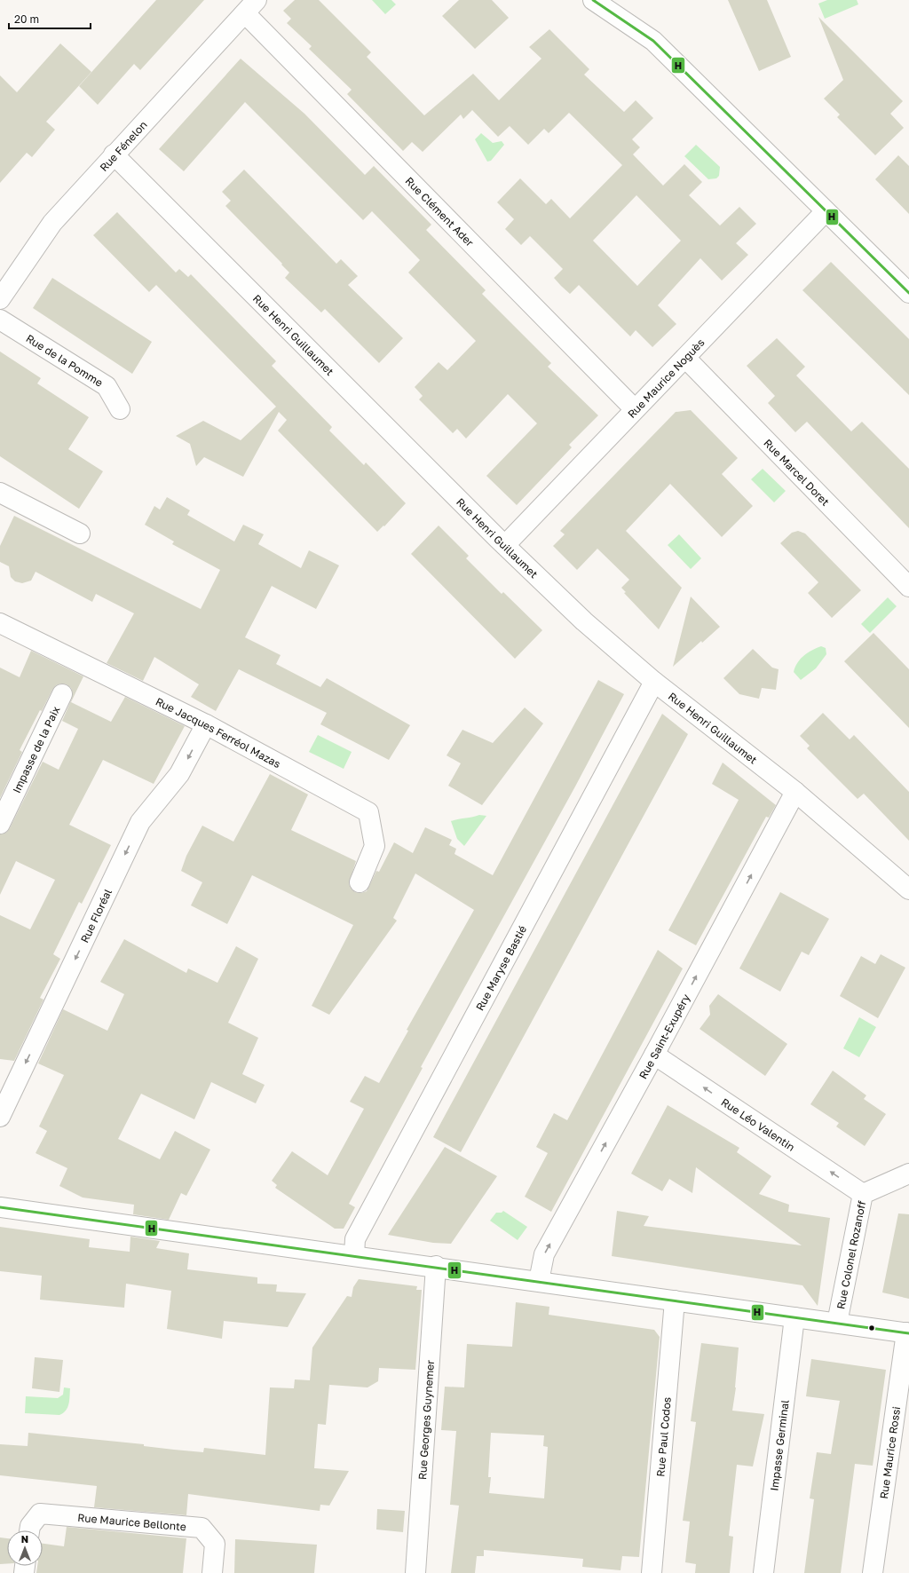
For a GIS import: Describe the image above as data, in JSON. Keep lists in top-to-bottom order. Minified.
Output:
{"streets":{"street":["Rue Fénelon","Rue Clément Ader","Rue Henri Guillaumet","Rue de la Pomme","Rue Maurice Noguès","Rue Marcel Doret","Rue Jacques Ferréol Mazas","Impasse de la Paix","Rue Floréal","Rue Maryse Bastié","Rue Saint-Exupéry","Rue Léo Valentin","Rue Colonel Rozanoff","Rue Georges Guynemer","Rue Paul Codos","Impasse Germinal","Rue Maurice Rossi","Rue Maurice Bellonte"]},"crossings":[["Rue Fénelon","Rue Clément Ader"],["Rue Fénelon","Rue Henri Guillaumet"],["Rue Clément Ader","Rue Maurice Noguès"],["Rue Henri Guillaumet","Rue Maurice Noguès"],["Rue Henri Guillaumet","Rue Maryse Bastié"],["Rue Henri Guillaumet","Rue Saint-Exupéry"],["Rue Maurice Noguès","Rue Marcel Doret"],["Rue Jacques Ferréol Mazas","Rue Floréal"],["Rue Saint-Exupéry","Rue Léo Valentin"],["Rue Léo Valentin","Rue Colonel Rozanoff"]],"one_way":["Rue Floréal","Rue Saint-Exupéry","Rue Léo Valentin"],"lines":["transit line H"],"scale_bar":"20 m","north":"top"}
